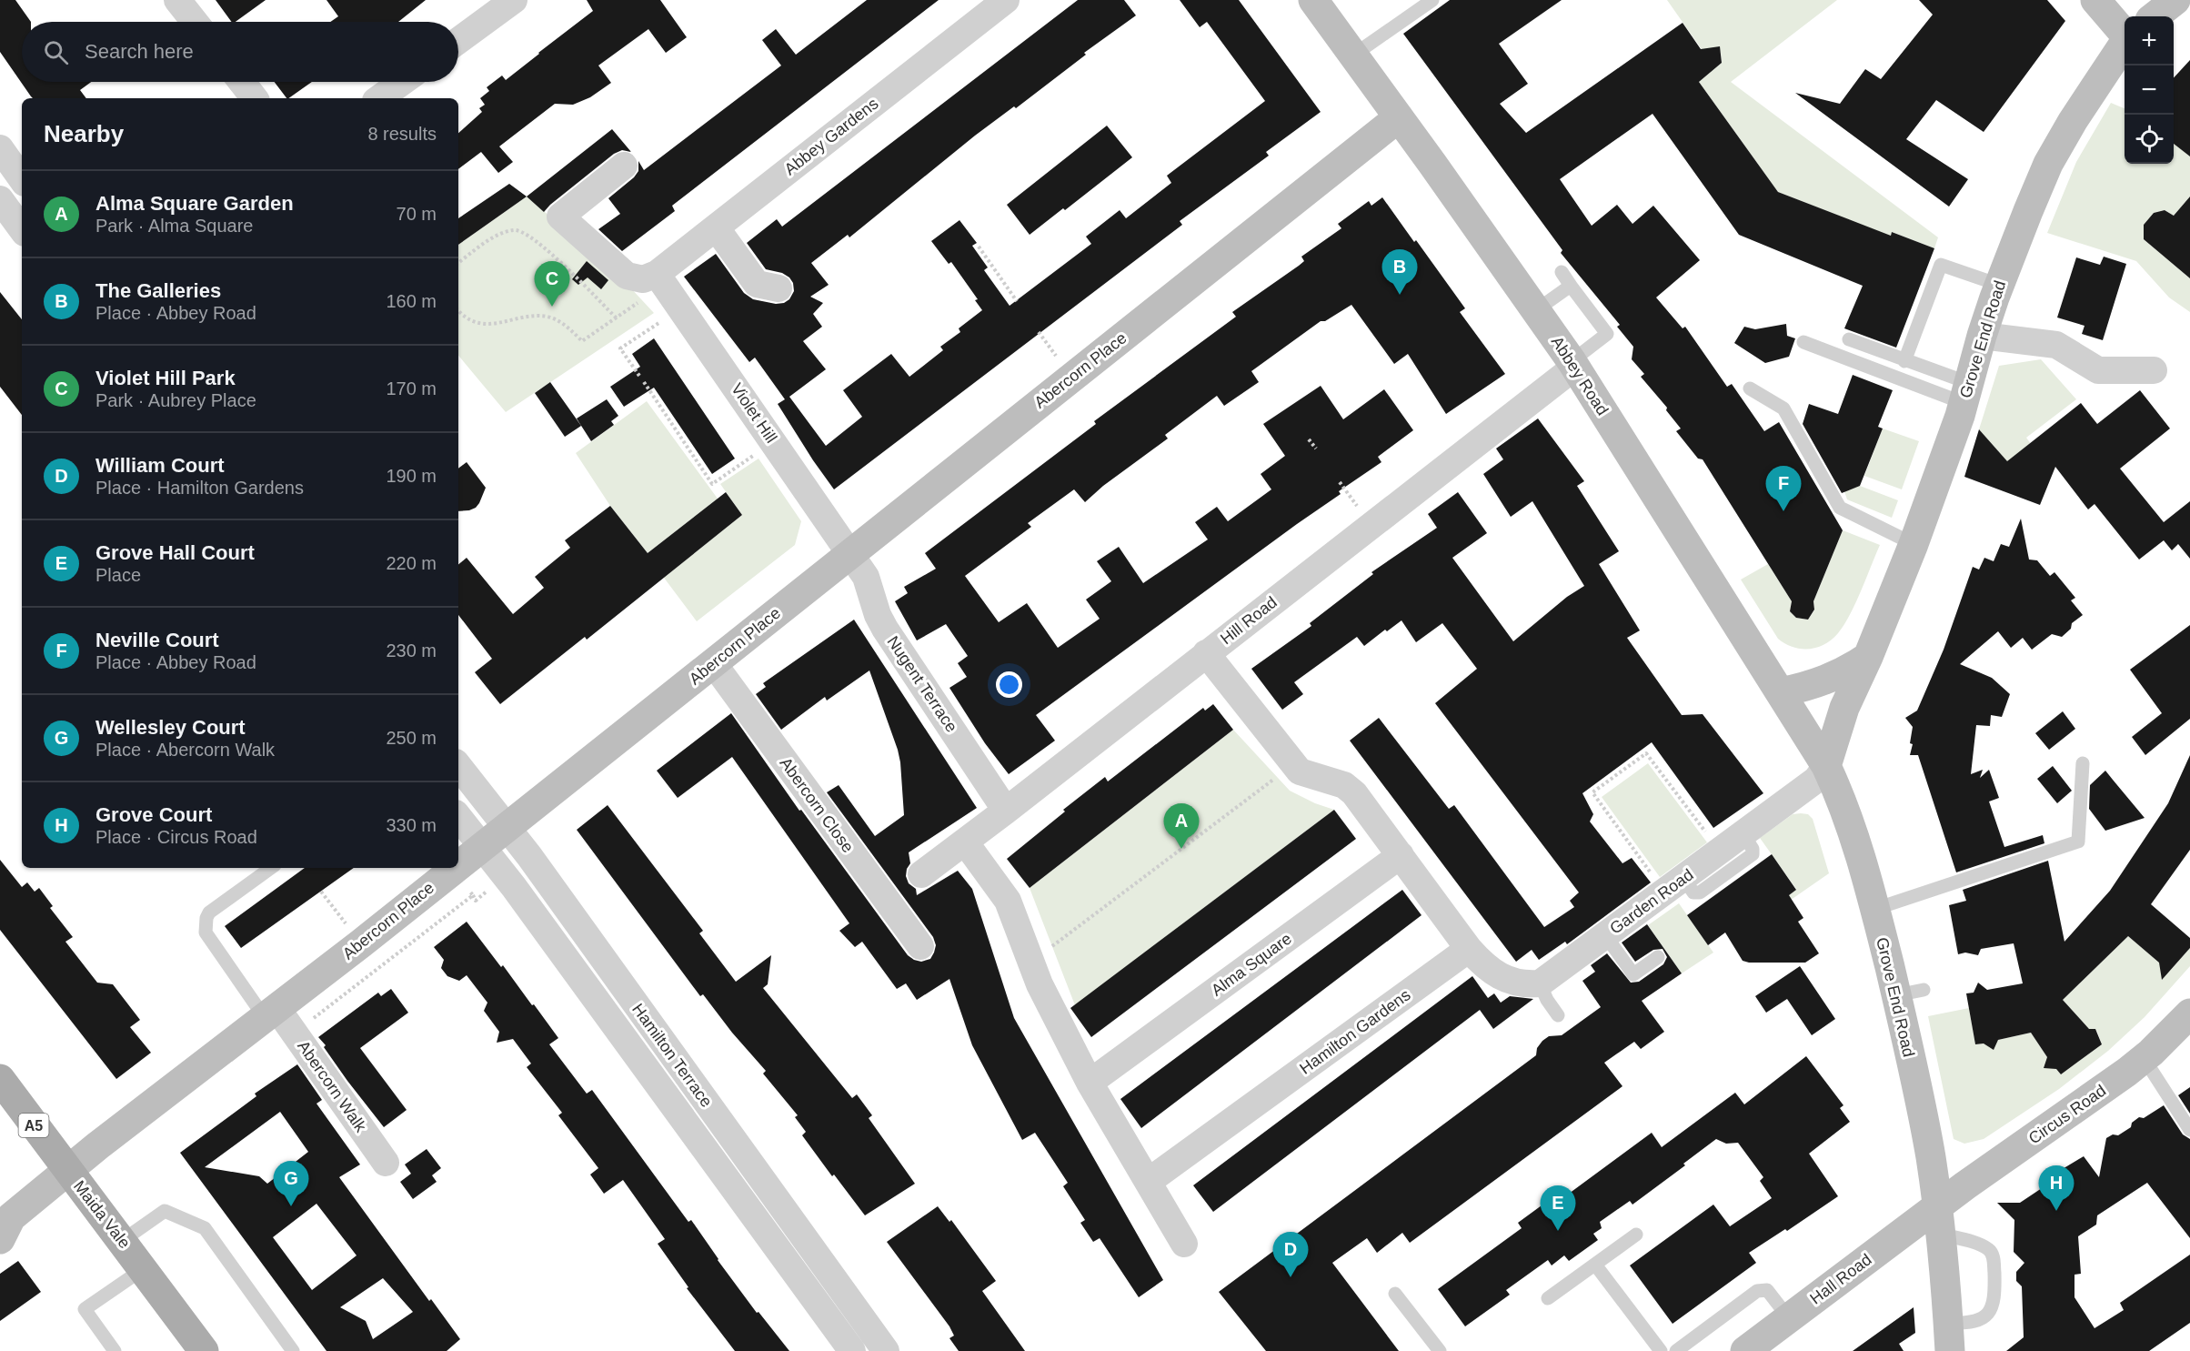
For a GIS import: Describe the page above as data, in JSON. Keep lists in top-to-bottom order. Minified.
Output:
{"streets":{"main road":["A5","Maida Vale"],"street":["Abbey Gardens","Grove End Road","Abercorn Place","Abbey Road","Violet Hill","Hill Road","Nugent Terrace","Abercorn Close","Garden Road","Alma Square","Hamilton Gardens","Hamilton Terrace","Abercorn Walk","Circus Road","Hall Road"]},"crossings":[["Abbey Gardens","Violet Hill"],["Grove End Road","Abbey Road"],["Grove End Road","Garden Road"],["Grove End Road","Circus Road"],["Grove End Road","Hall Road"],["Abercorn Place","Abbey Road"],["Abercorn Place","Violet Hill"],["Abercorn Place","Nugent Terrace"],["Abercorn Place","Abercorn Close"],["Abercorn Place","Hamilton Terrace"],["Abercorn Place","Abercorn Walk"],["Abercorn Place","Maida Vale"],["Abbey Road","Hill Road"],["Abbey Road","Garden Road"],["Violet Hill","Nugent Terrace"],["Hill Road","Nugent Terrace"],["Circus Road","Hall Road"]],"page":{"map_buttons":["+","−"],"search":"Search here","heading":["Nearby","8 results"],"list":[{"mark":"A","name":"Alma Square Garden","note":"Park · Alma Square","value":"70 m"},{"mark":"B","name":"The Galleries","note":"Place · Abbey Road","value":"160 m"},{"mark":"C","name":"Violet Hill Park","note":"Park · Aubrey Place","value":"170 m"},{"mark":"D","name":"William Court","note":"Place · Hamilton Gardens","value":"190 m"},{"mark":"E","name":"Grove Hall Court","note":"Place","value":"220 m"},{"mark":"F","name":"Neville Court","note":"Place · Abbey Road","value":"230 m"},{"mark":"G","name":"Wellesley Court","note":"Place · Abercorn Walk","value":"250 m"},{"mark":"H","name":"Grove Court","note":"Place · Circus Road","value":"330 m"}],"pins":["B","C","F","A","G","H","E","D"]}}
